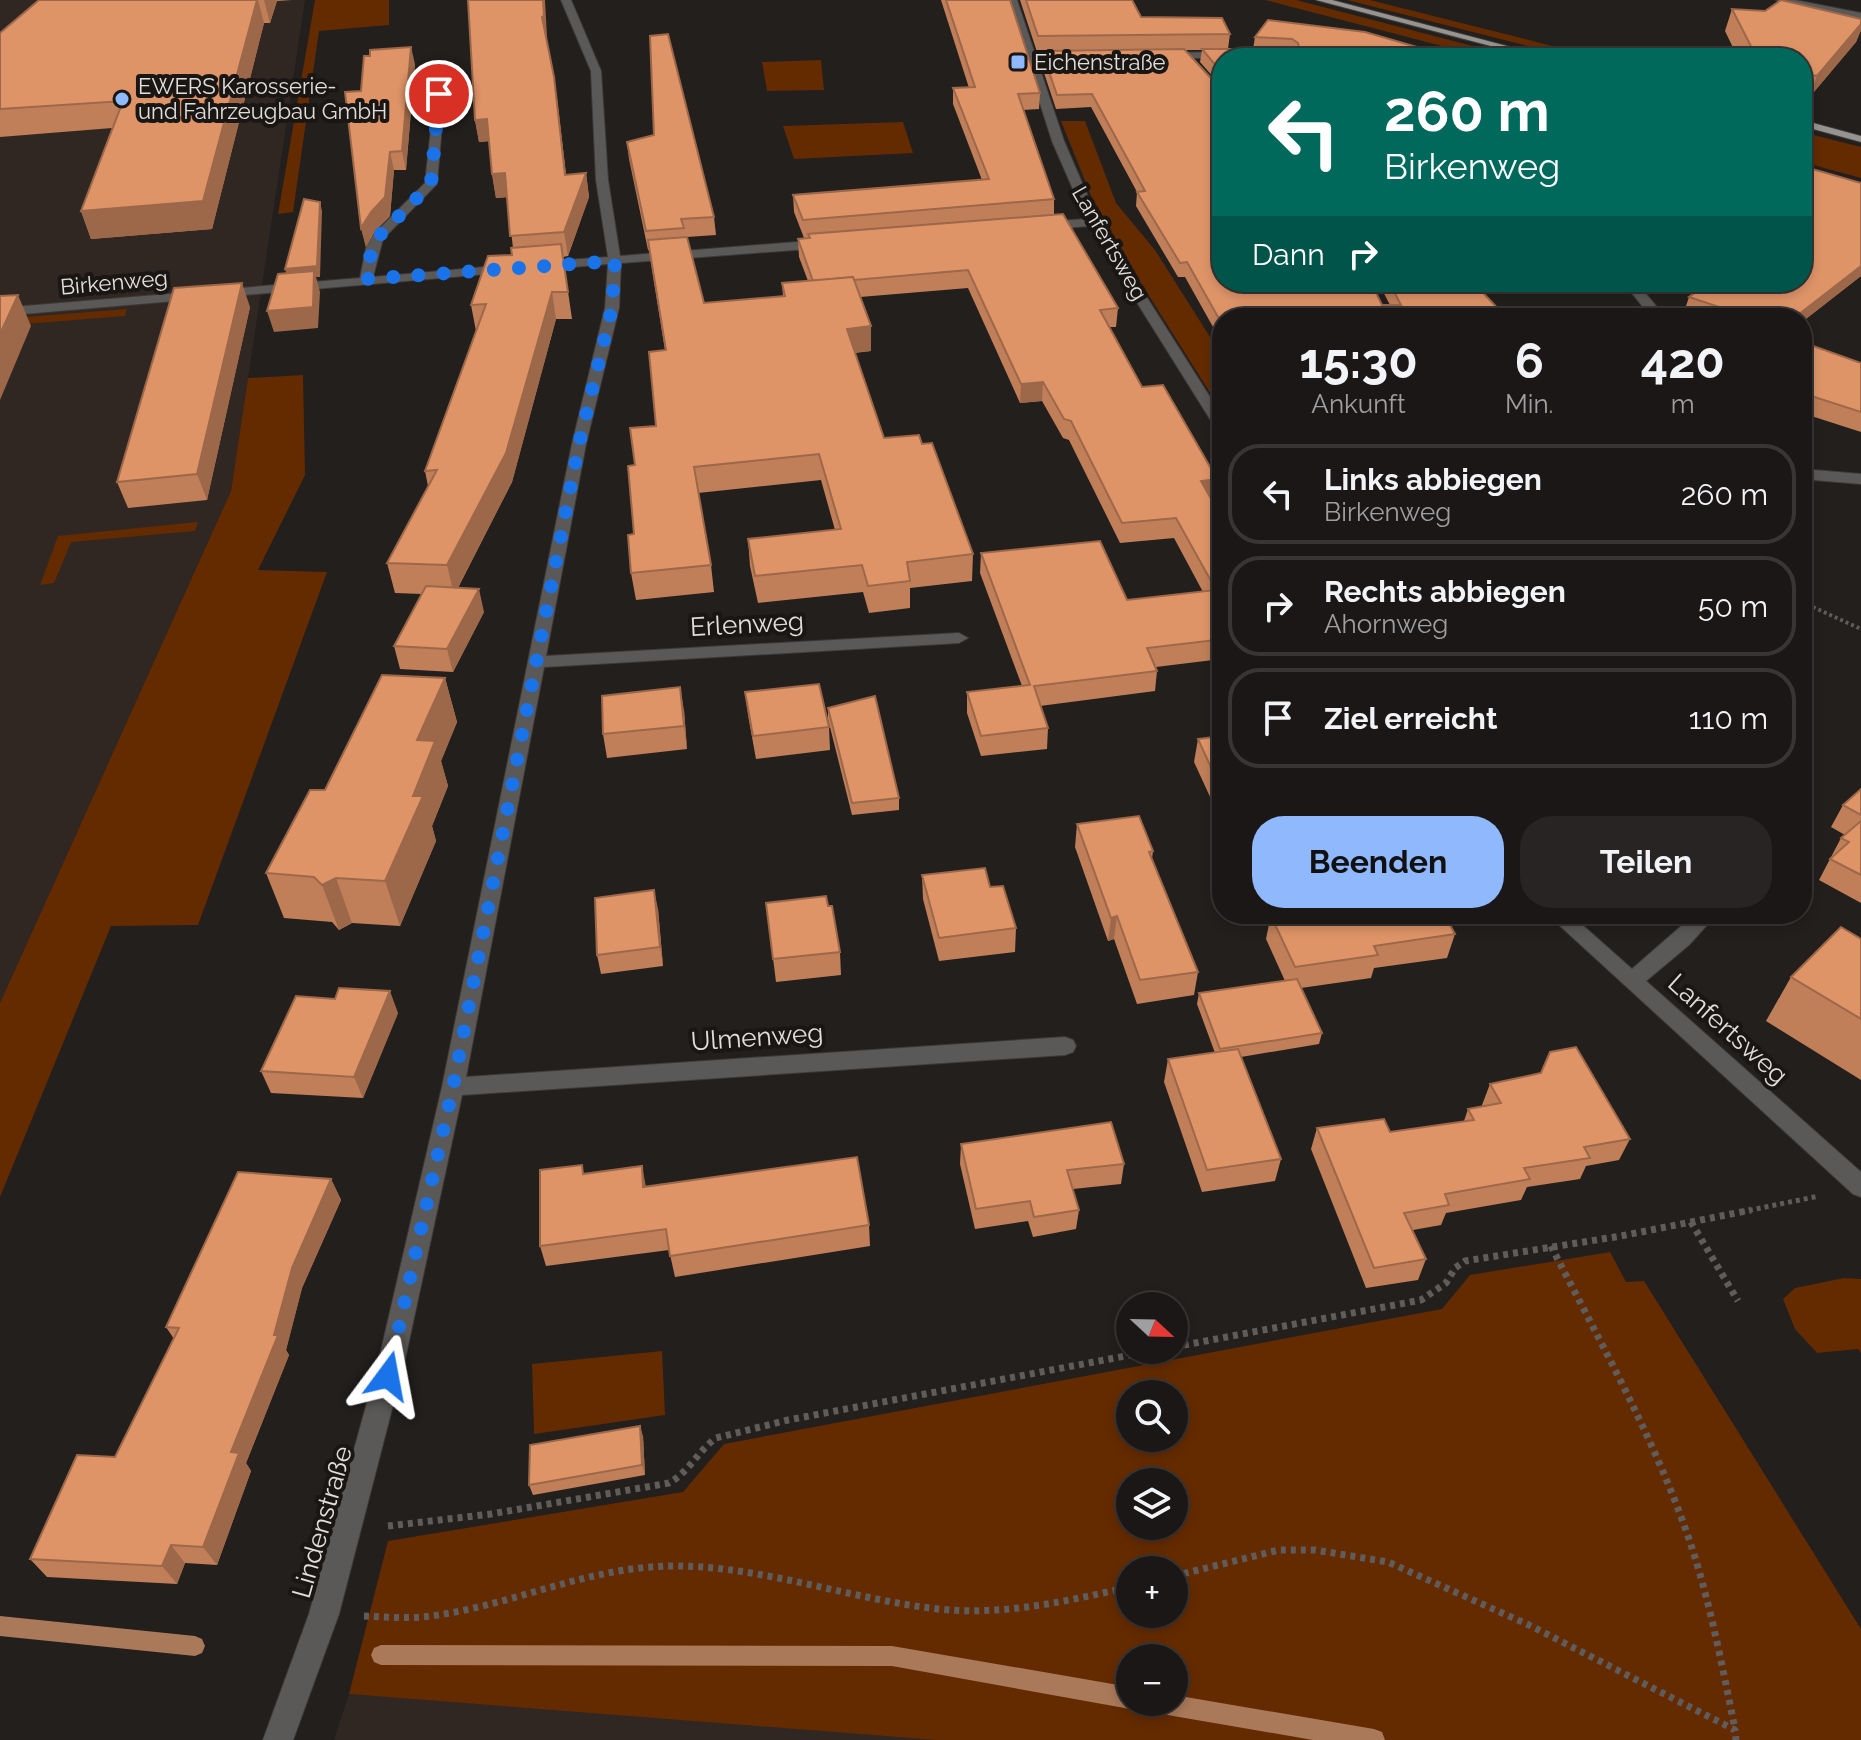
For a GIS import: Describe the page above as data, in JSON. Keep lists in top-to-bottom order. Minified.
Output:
{"streets":{"street":["Lanfertsweg","Birkenweg","Erlenweg","Ulmenweg","Lindenstraße"]},"crossings":[["Birkenweg","Lindenstraße"],["Erlenweg","Lindenstraße"],["Ulmenweg","Lindenstraße"]],"places":{"transit":["Eichenstraße"],"other":["EWERS Karosserie- und Fahrzeugbau GmbH"]},"north":"right","page":{"turn":["260 m","Birkenweg"],"then":"Dann","eta":["15:30","Ankunft","6","Min.","420","m"],"list":[{"name":"Links abbiegen","note":"Birkenweg","value":"260 m"},{"name":"Rechts abbiegen","note":"Ahornweg","value":"50 m"},{"name":"Ziel erreicht","value":"110 m"}],"buttons":["Beenden","Teilen"],"map_buttons":["+","−"]}}
